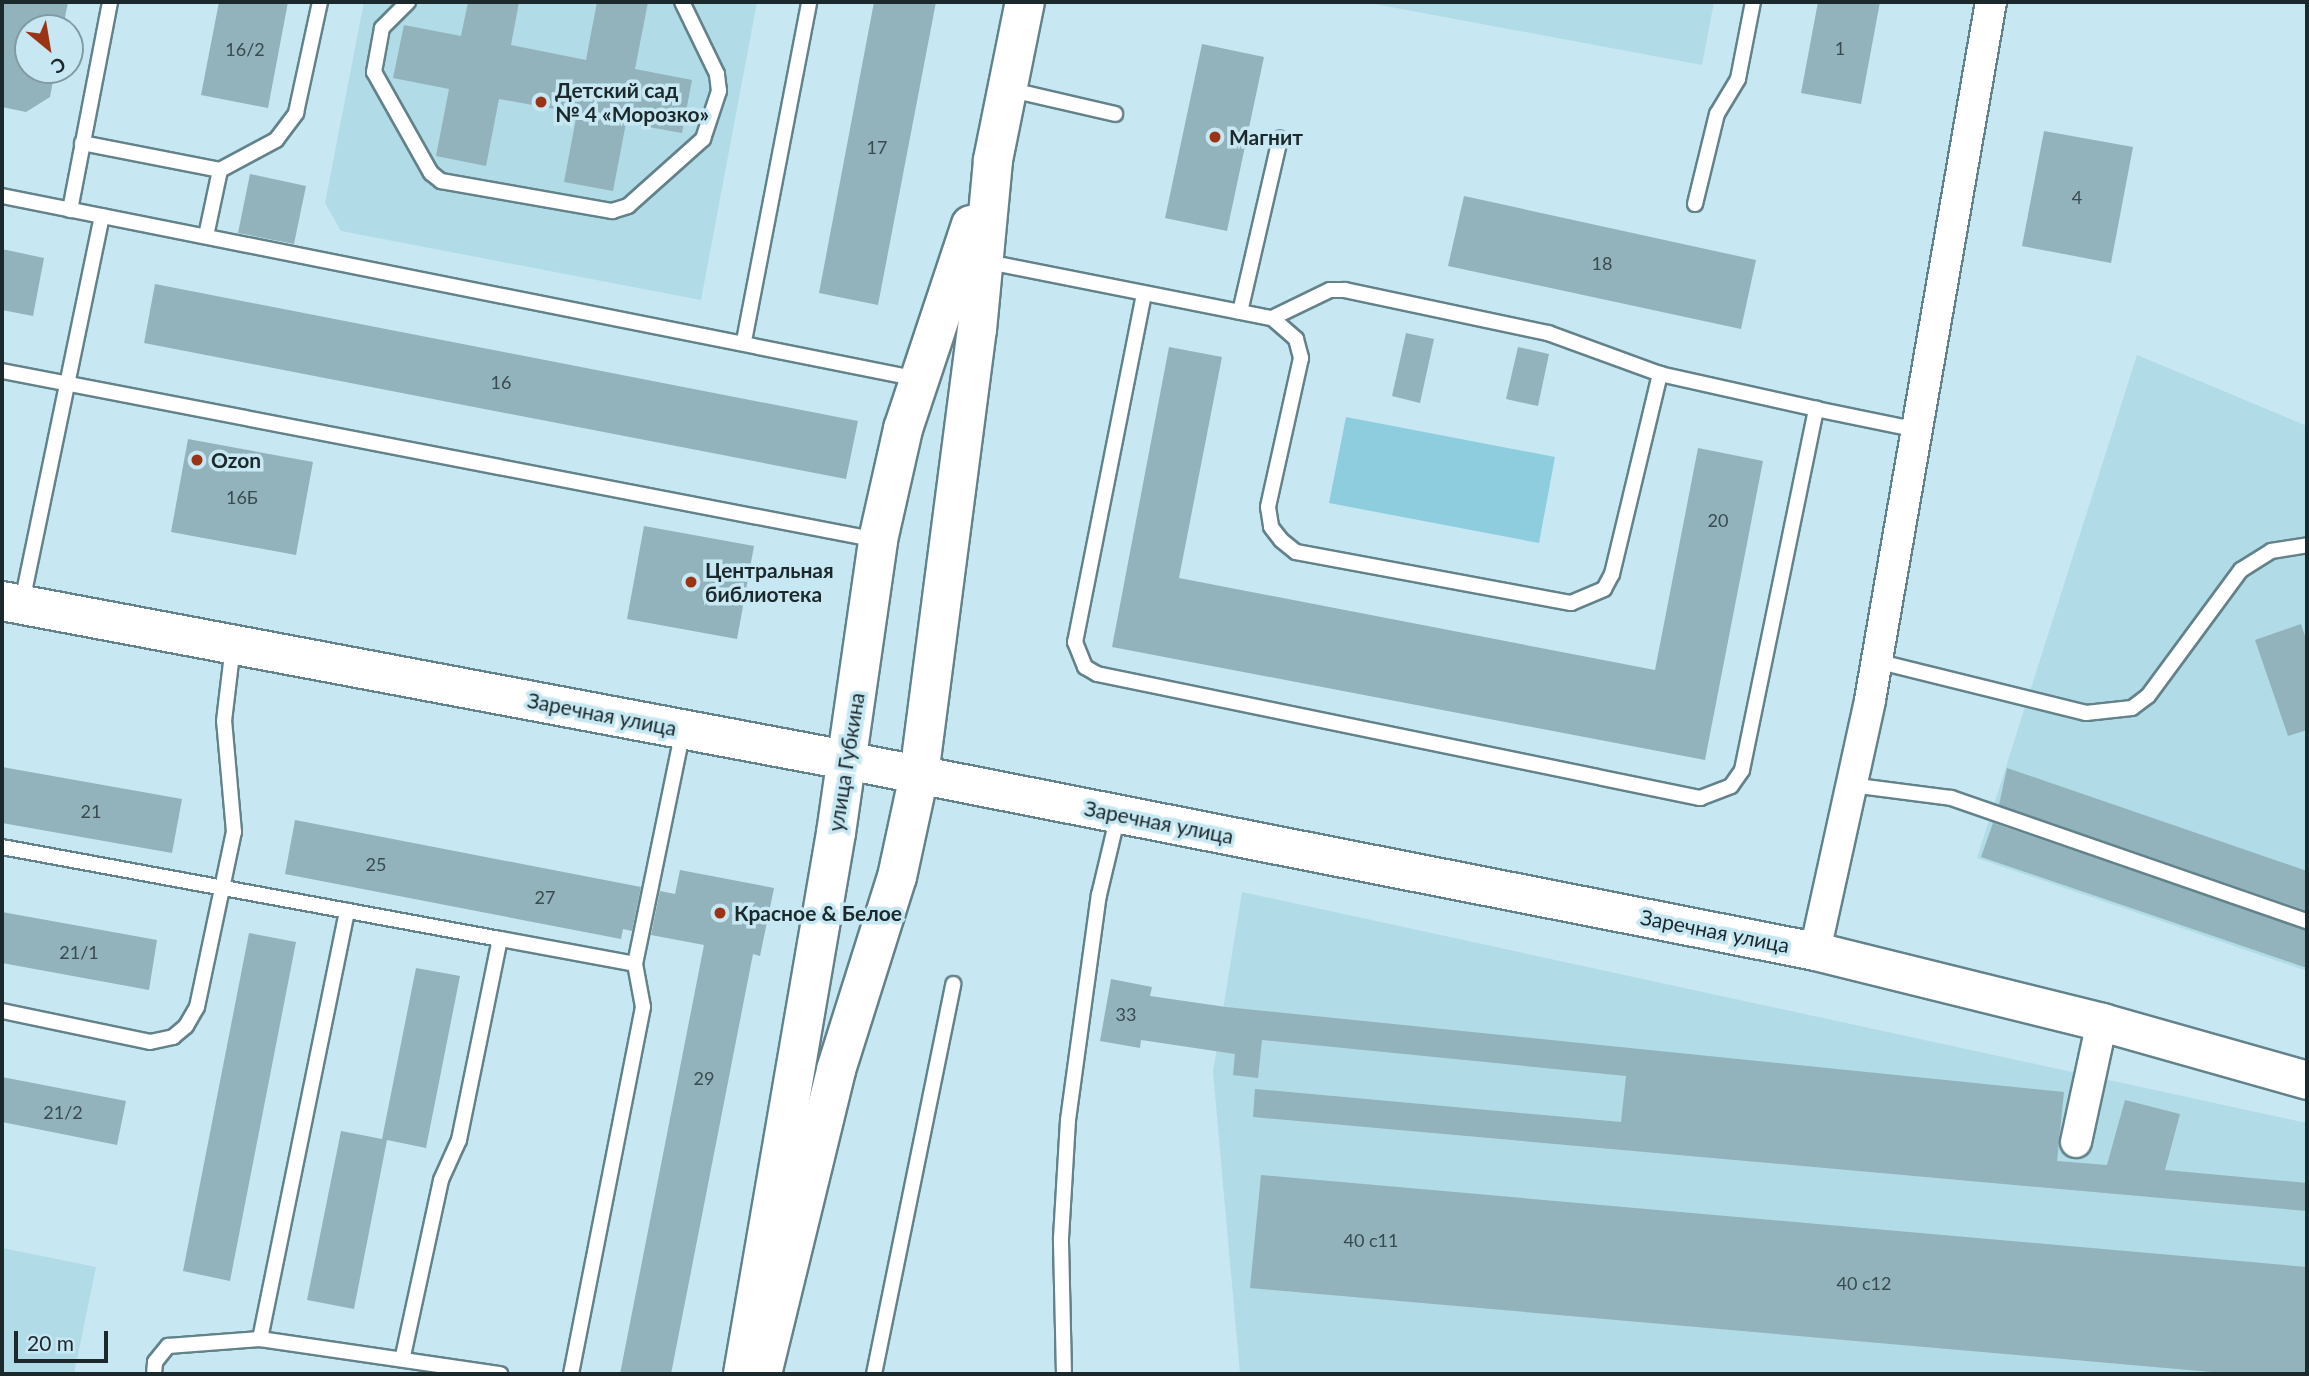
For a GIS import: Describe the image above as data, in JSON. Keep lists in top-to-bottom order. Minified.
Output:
{"streets":{"main road":["Заречная улица","улица Губкина"]},"crossings":[["Заречная улица","улица Губкина"]],"places":["Детский сад № 4 «Морозко»","Магнит","Ozon","Центральная библиотека","Красное & Белое"],"house_numbers":["1","16/2","17","4","18","16","16Б","20","21","25","27","21/1","33","29","21/2","40 с11","40 с12"],"scale_bar":"20 m","north":"bottom right"}
